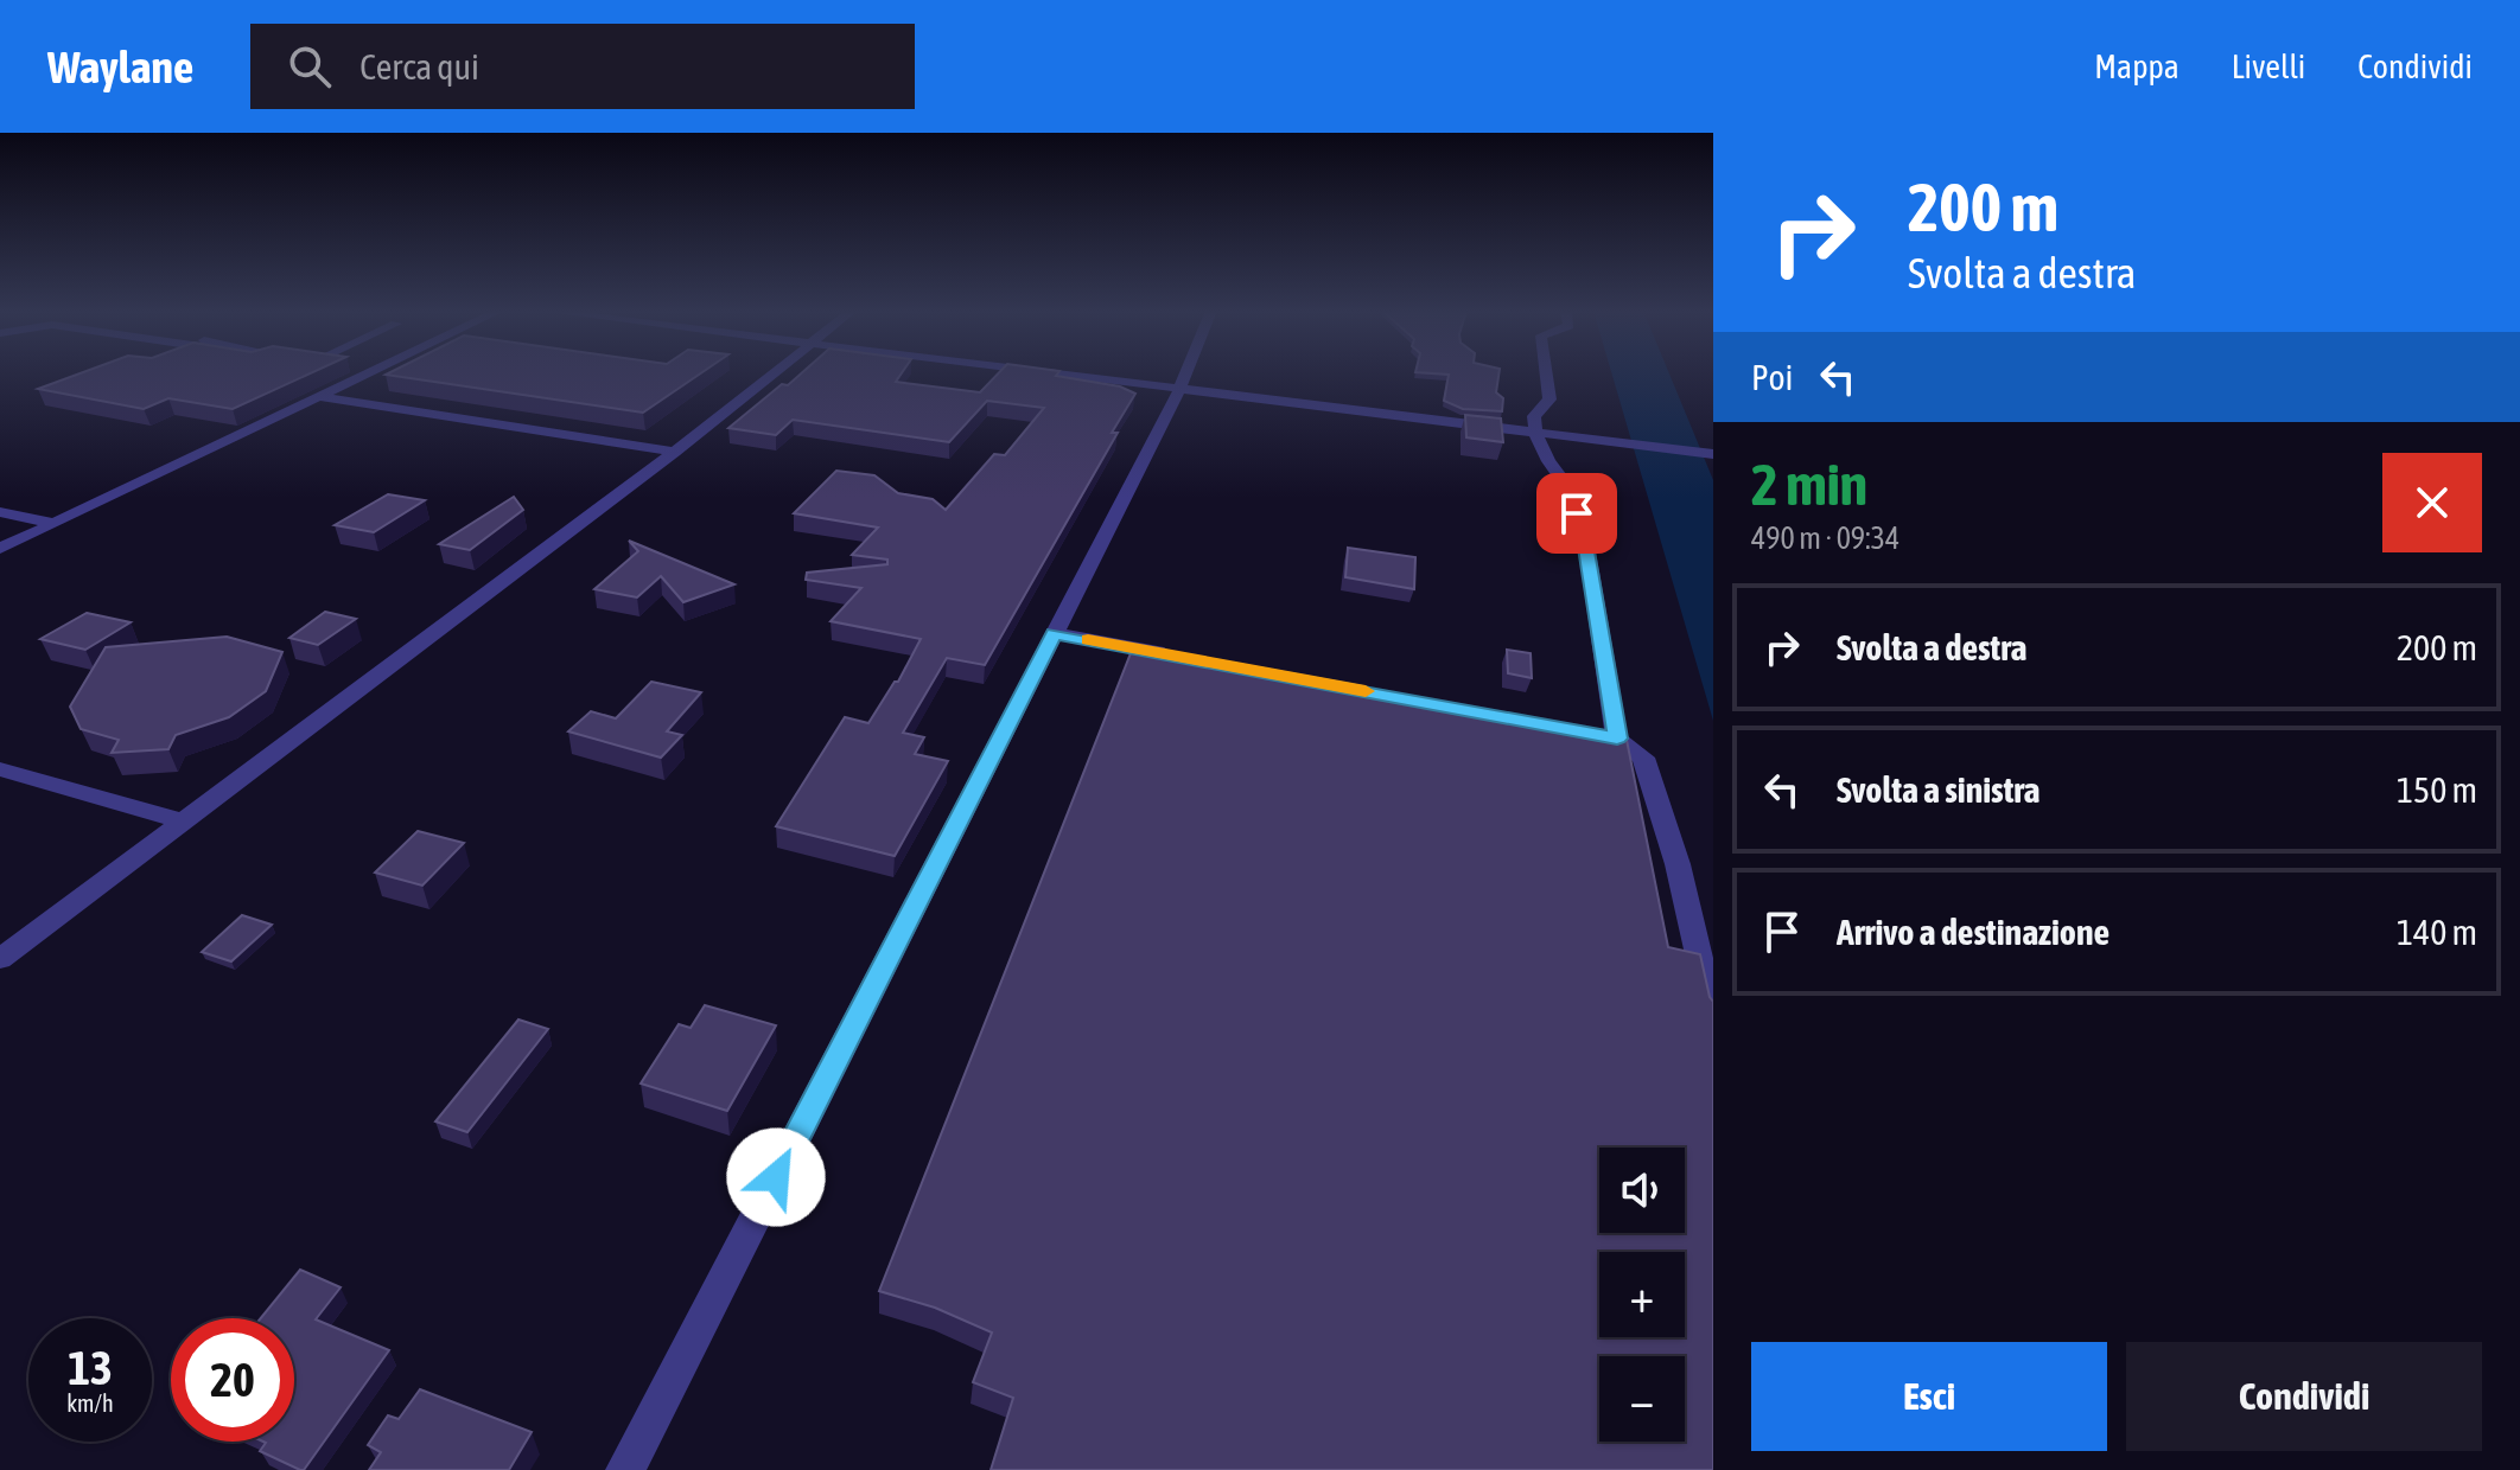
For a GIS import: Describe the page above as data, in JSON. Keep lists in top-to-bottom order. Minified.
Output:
{"page":{"header":"Waylane","search":"Cerca qui","nav":["Mappa","Livelli","Condividi"],"turn":["200 m","Svolta a destra"],"then":"Poi","heading":["2 min","490 m · 09:34"],"list":[{"name":"Svolta a destra","value":"200 m"},{"name":"Svolta a sinistra","value":"150 m"},{"name":"Arrivo a destinazione","value":"140 m"}],"map_buttons":["+","−"],"speed":"13 km/h","limit":"20","buttons":["Esci","Condividi"]}}
